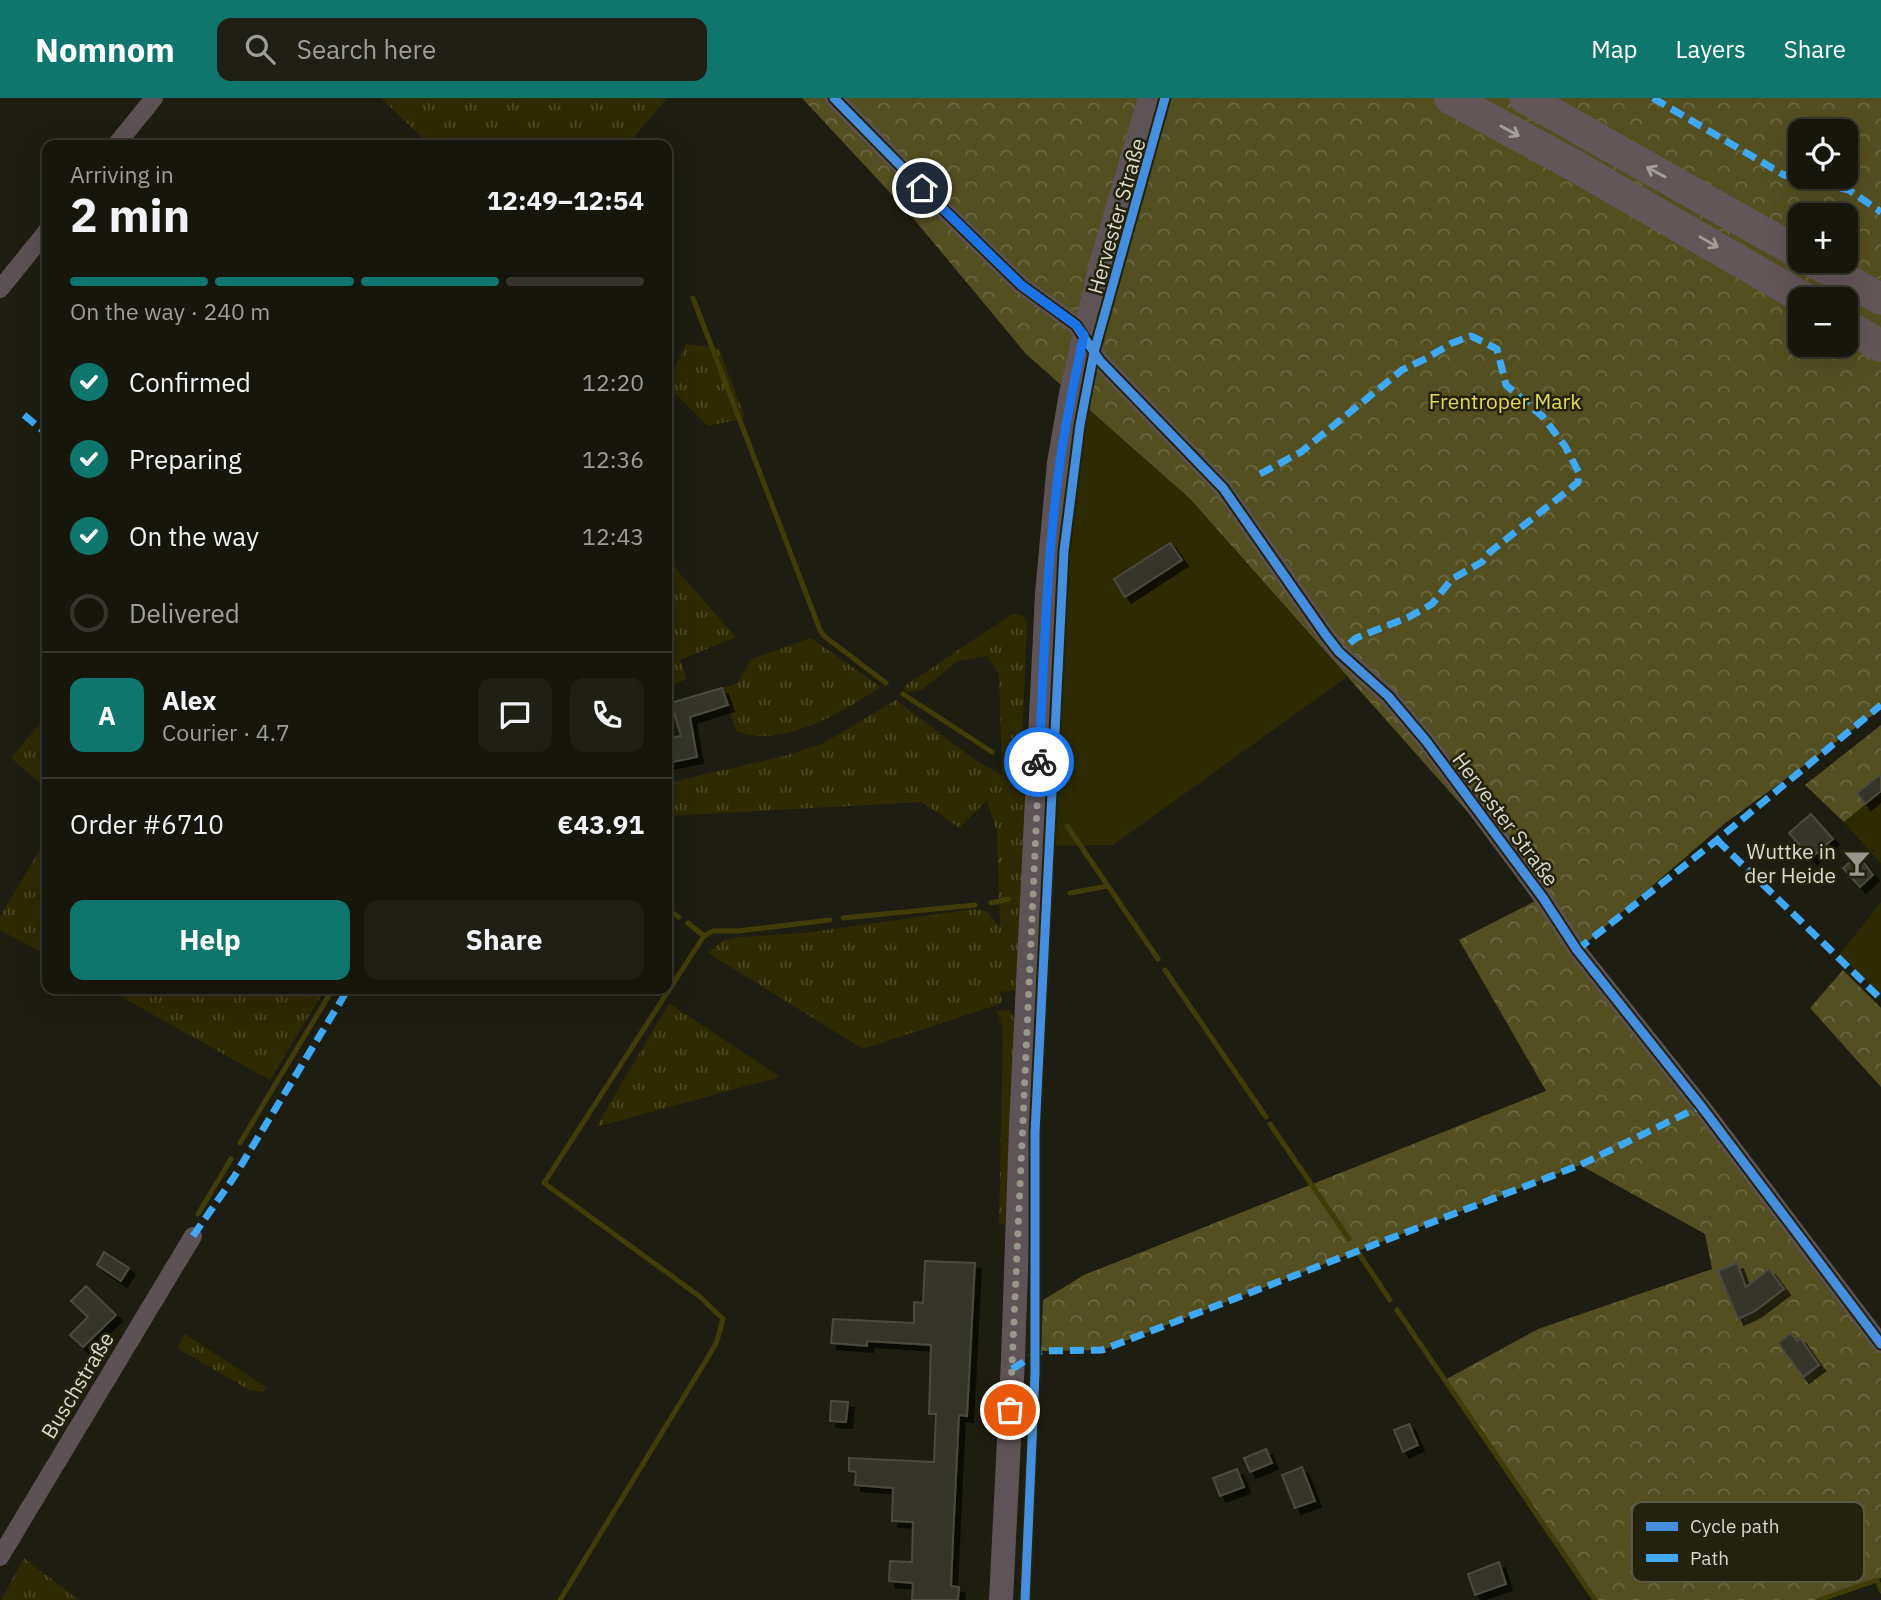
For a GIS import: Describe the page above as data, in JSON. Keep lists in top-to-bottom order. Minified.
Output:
{"streets":{"main road":["Hervester Straße"],"street":["Buschstraße"]},"parks":["Frentroper Mark"],"places":{"bar":["Wuttke in der Heide"]},"legend":["Cycle path","Path"],"page":{"header":"Nomnom","search":"Search here","nav":["Map","Layers","Share"],"map_buttons":["+","−"],"heading":["2 min","Arriving in","12:49–12:54"],"panel":["Alex","Courier · 4.7","Order #6710","€43.91"],"bar":"On the way · 240 m","list":[["Confirmed","12:20"],["Preparing","12:36"],["On the way","12:43"],"Delivered"],"round":"A","buttons":["Help","Share"]}}
